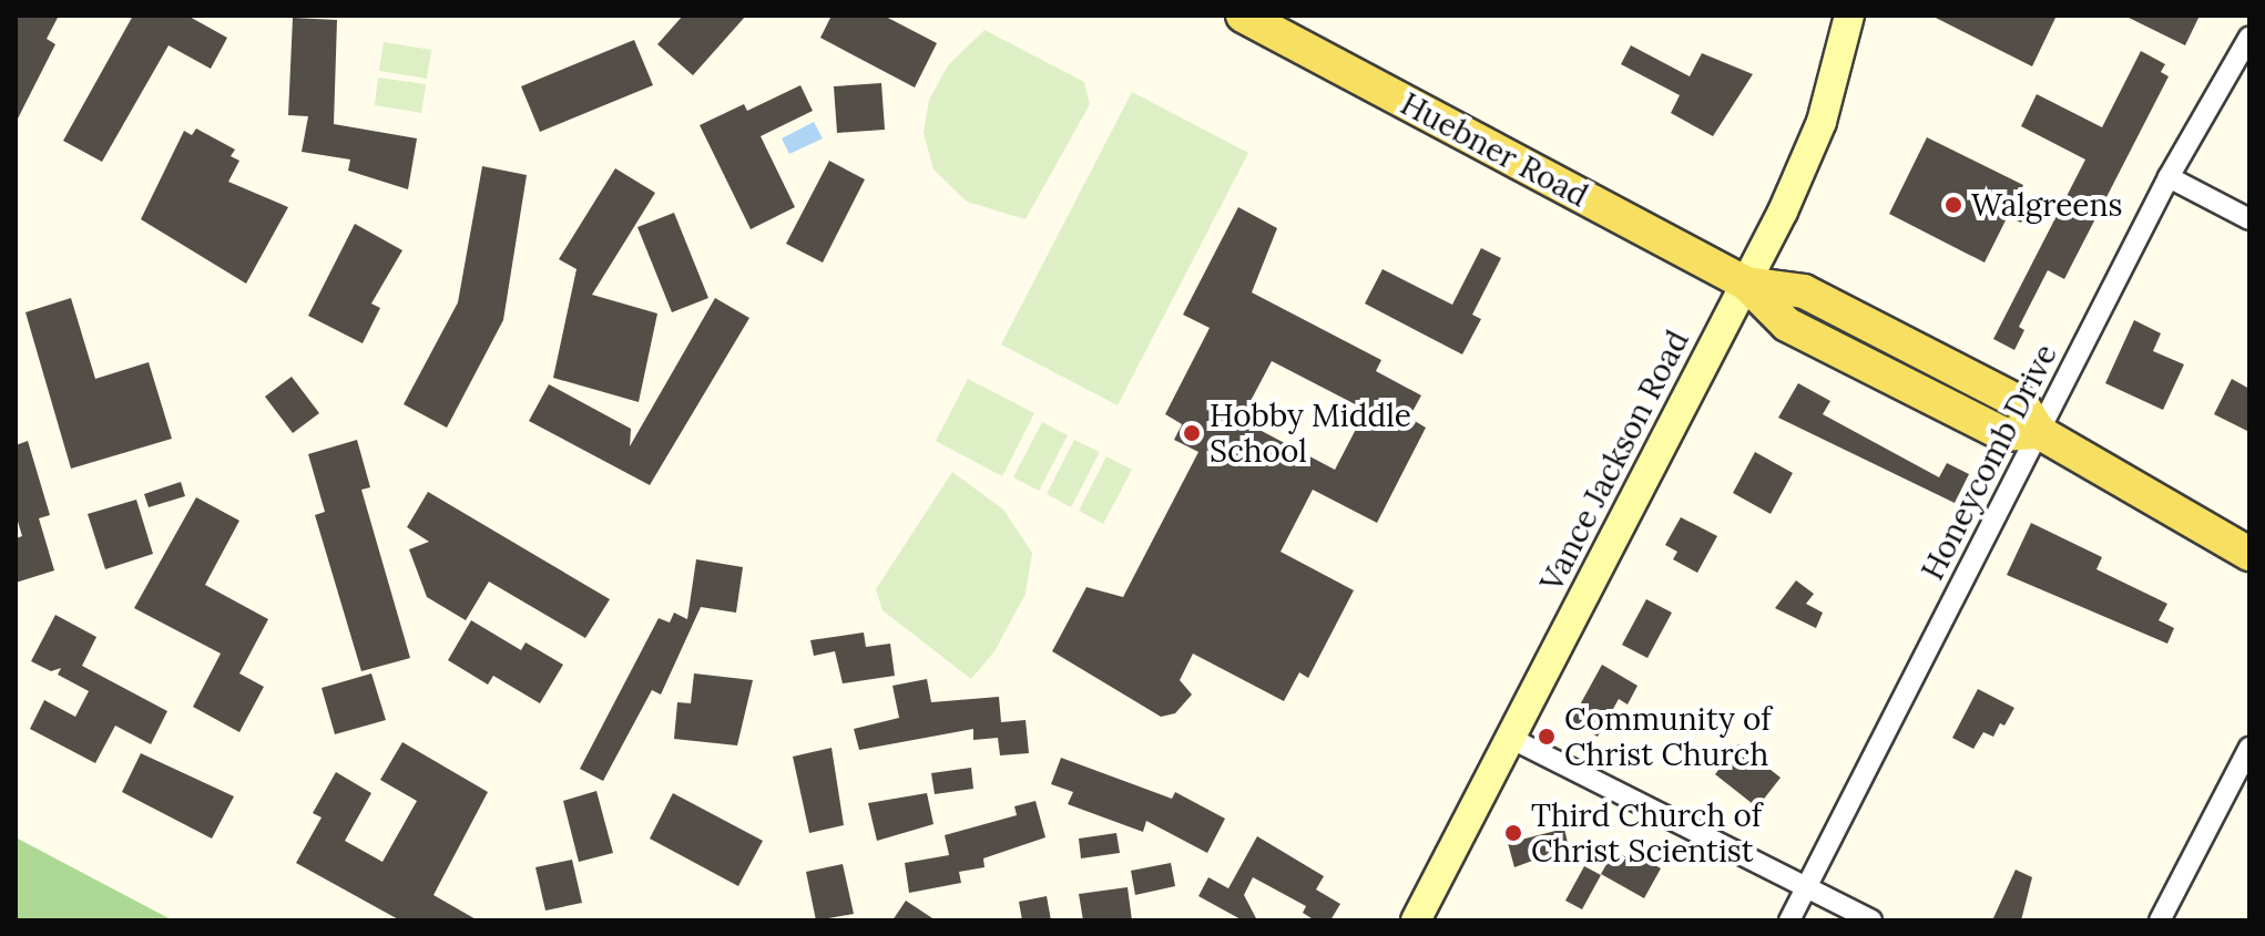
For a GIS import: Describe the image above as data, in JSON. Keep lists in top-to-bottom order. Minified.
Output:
{"streets":{"main road":["Huebner Road","Vance Jackson Road"],"street":["Honeycomb Drive"]},"crossings":[["Huebner Road","Vance Jackson Road"],["Huebner Road","Honeycomb Drive"]],"places":["Walgreens","Hobby Middle School","Community of Christ Church","Third Church of Christ Scientist"]}
